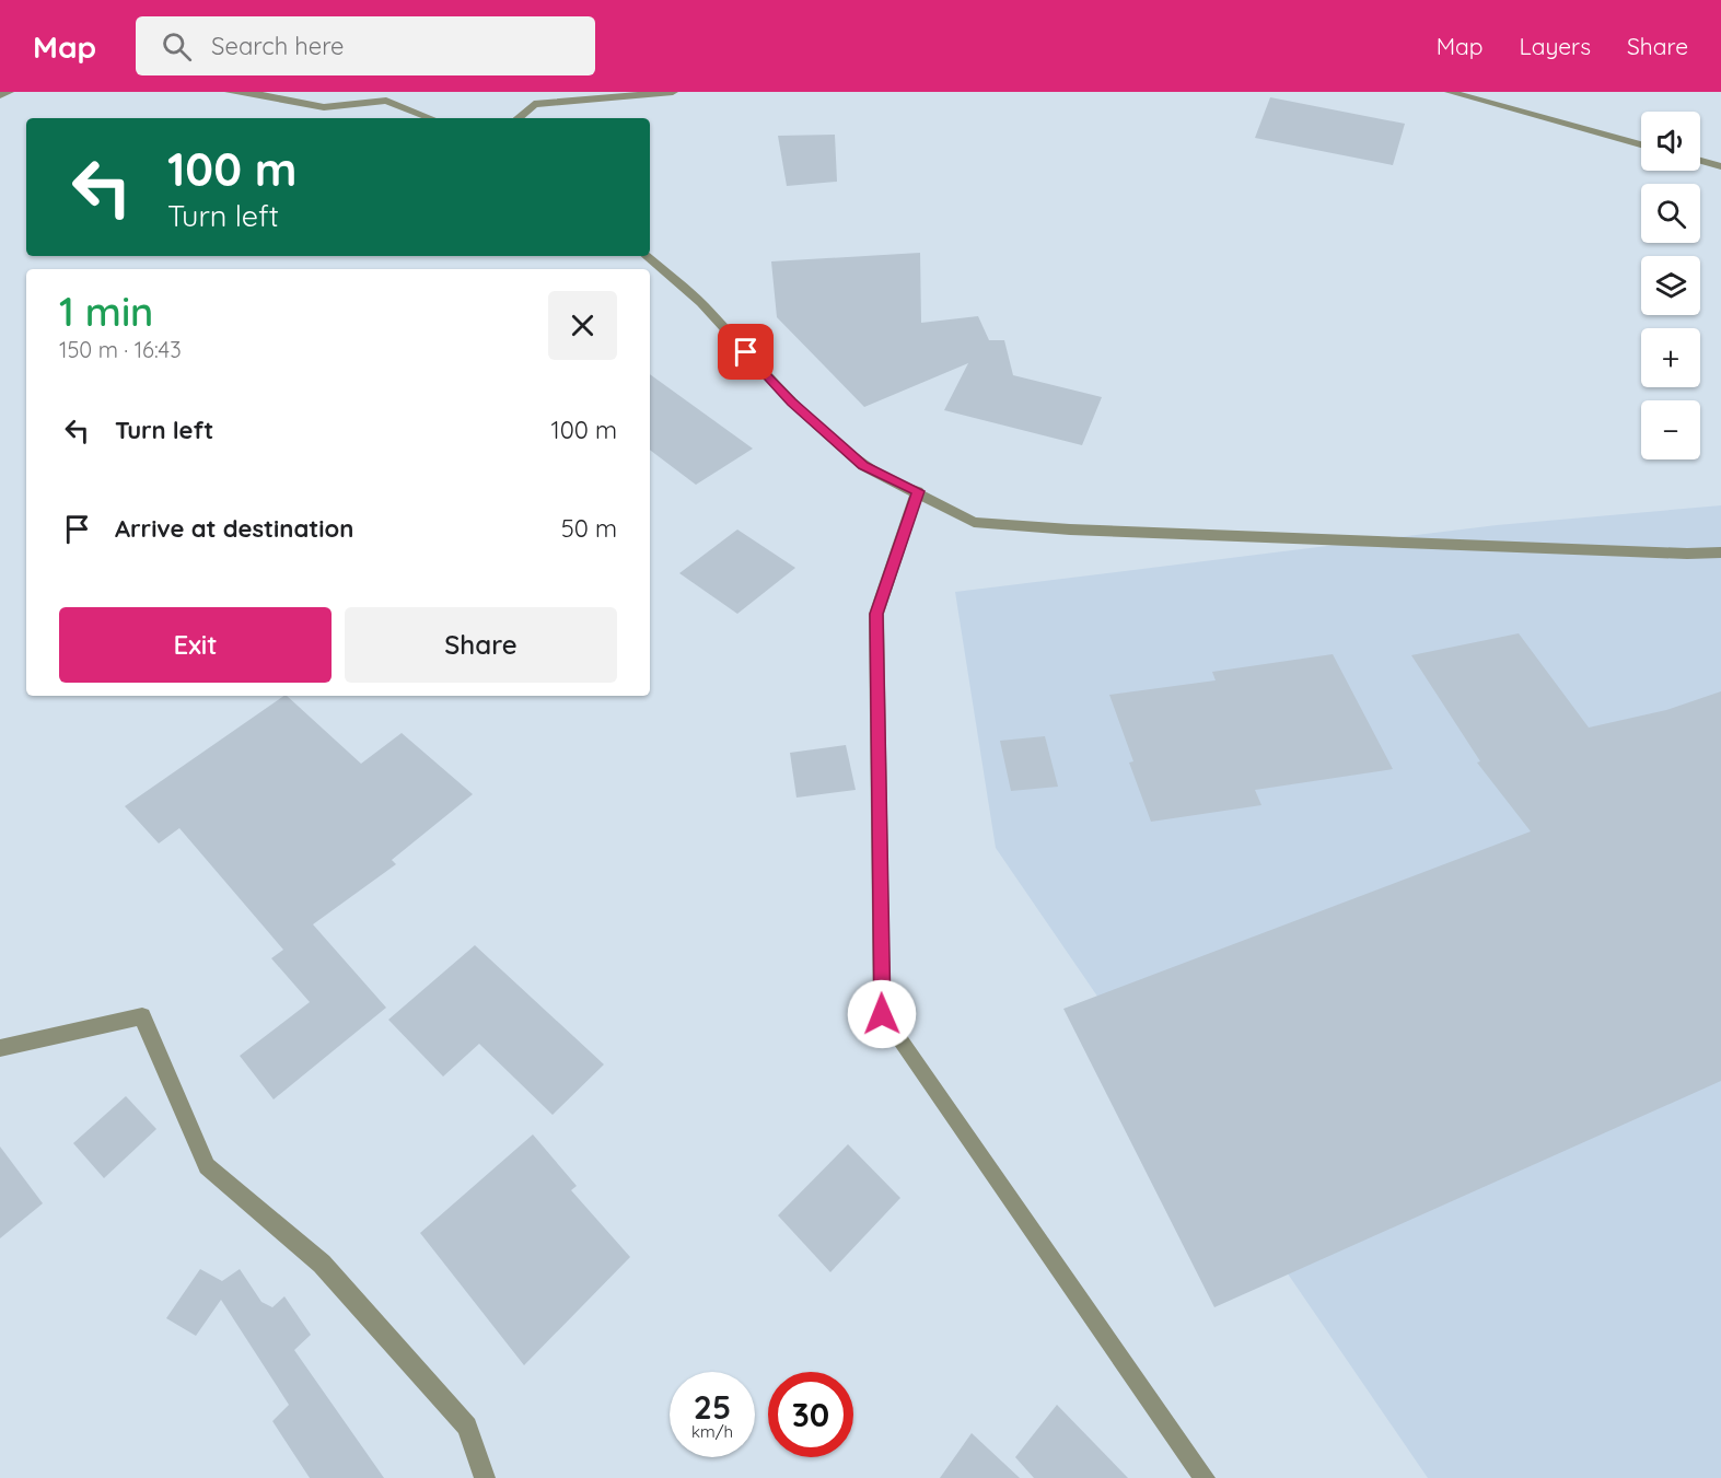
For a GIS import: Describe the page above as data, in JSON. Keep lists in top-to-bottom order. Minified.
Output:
{"page":{"header":"Map","search":"Search here","nav":["Map","Layers","Share"],"map_buttons":["+","−"],"turn":["100 m","Turn left"],"heading":["1 min","150 m · 16:43"],"list":[{"name":"Turn left","value":"100 m"},{"name":"Arrive at destination","value":"50 m"}],"buttons":["Exit","Share"],"speed":"25 km/h","limit":"30"}}
